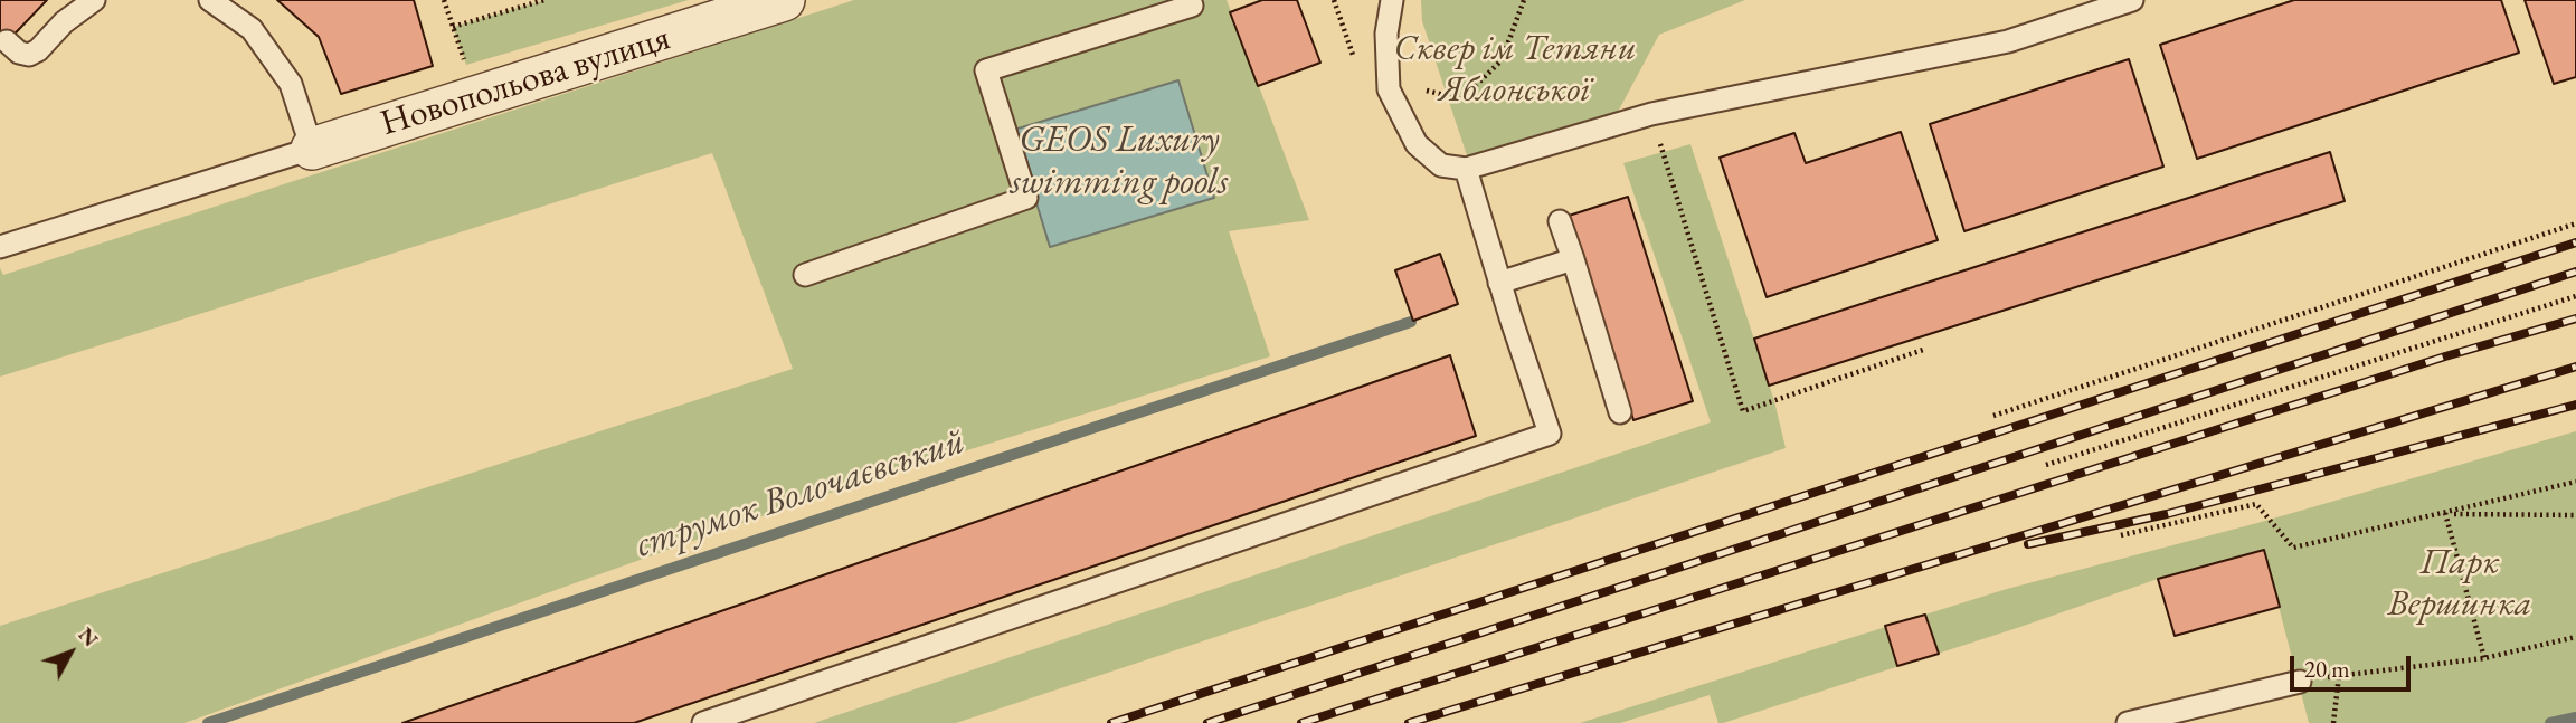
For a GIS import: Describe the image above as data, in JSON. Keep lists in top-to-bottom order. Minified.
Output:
{"streets":{"street":["Новопольова вулиця"]},"water":["GEOS Luxury swimming pools","струмок Волочаєвський"],"parks":["Сквер ім Тетяни Яблонської","Парк Вершинка"],"scale_bar":"20 m","north":"top right"}
